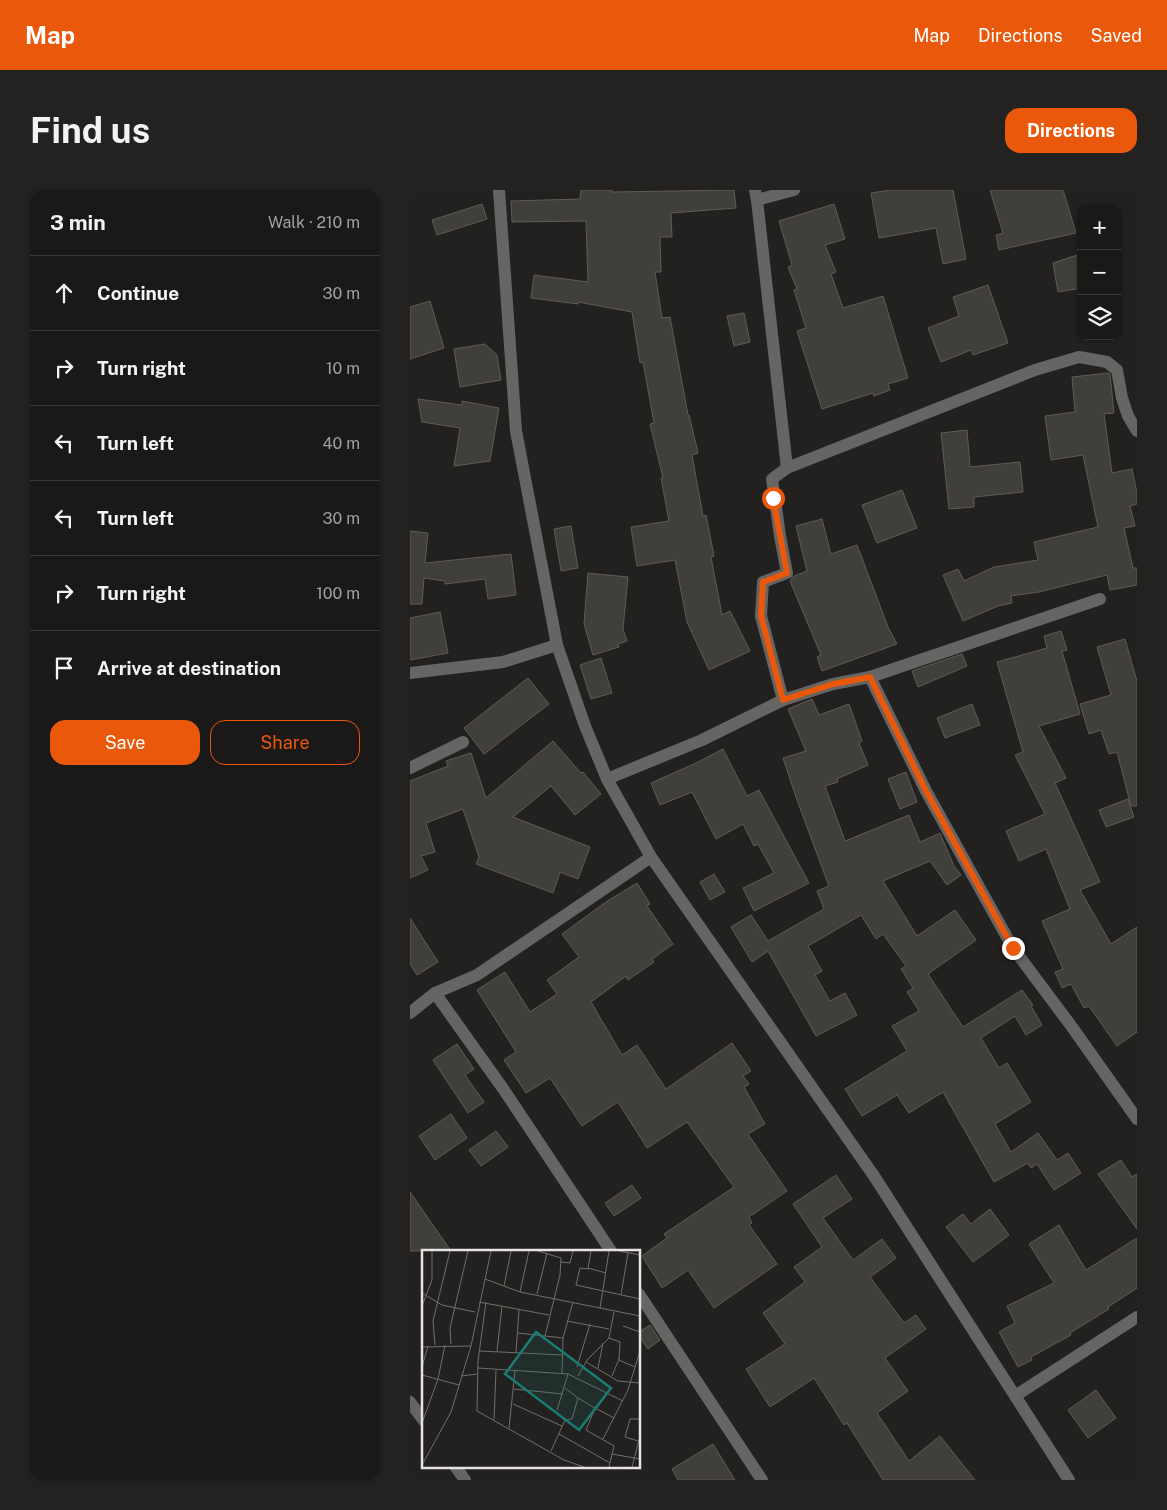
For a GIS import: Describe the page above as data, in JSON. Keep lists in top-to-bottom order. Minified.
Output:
{"page":{"header":"Map","nav":["Map","Directions","Saved"],"buttons":["Directions",["Save","Share"]],"title":"Find us","heading":["3 min","Walk · 210 m"],"map_buttons":["+","−"],"list":[["Continue","30 m"],["Turn right","10 m"],["Turn left","40 m"],["Turn left","30 m"],["Turn right","100 m"],"Arrive at destination"]}}
